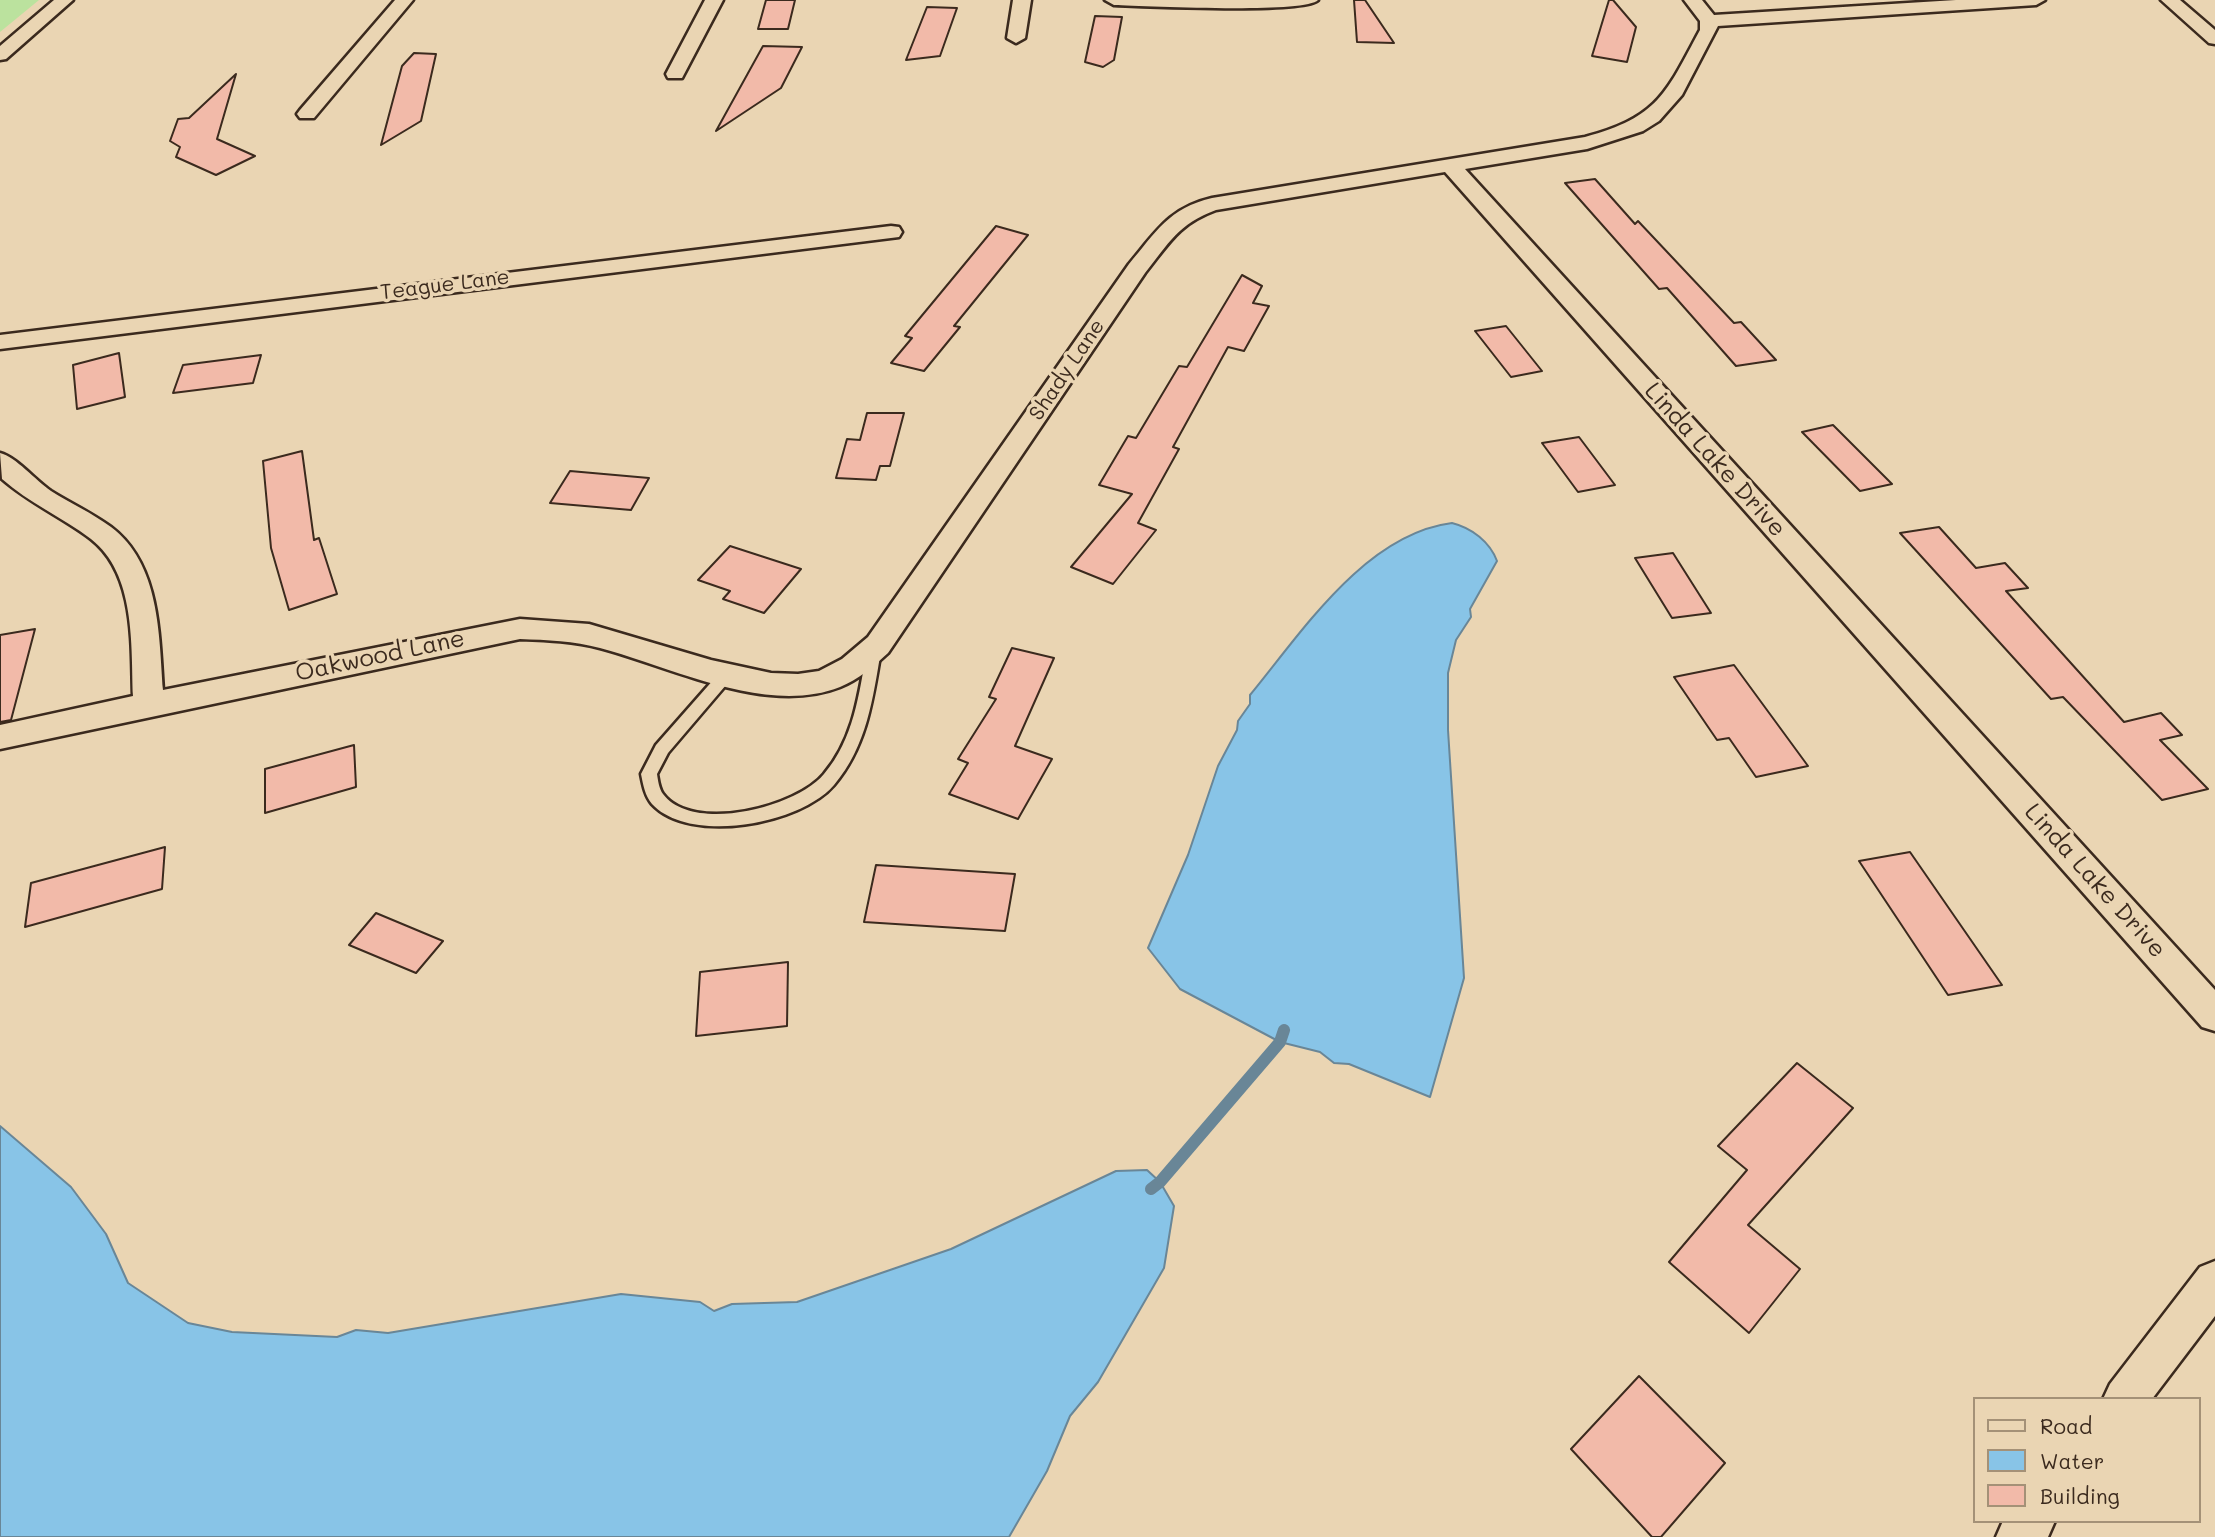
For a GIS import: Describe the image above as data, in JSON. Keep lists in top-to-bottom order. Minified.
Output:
{"streets":{"street":["Teague Lane","Shady Lane","Linda Lake Drive","Oakwood Lane"]},"crossings":[["Shady Lane","Linda Lake Drive"],["Shady Lane","Oakwood Lane"]],"legend":["Road","Water","Building"]}
